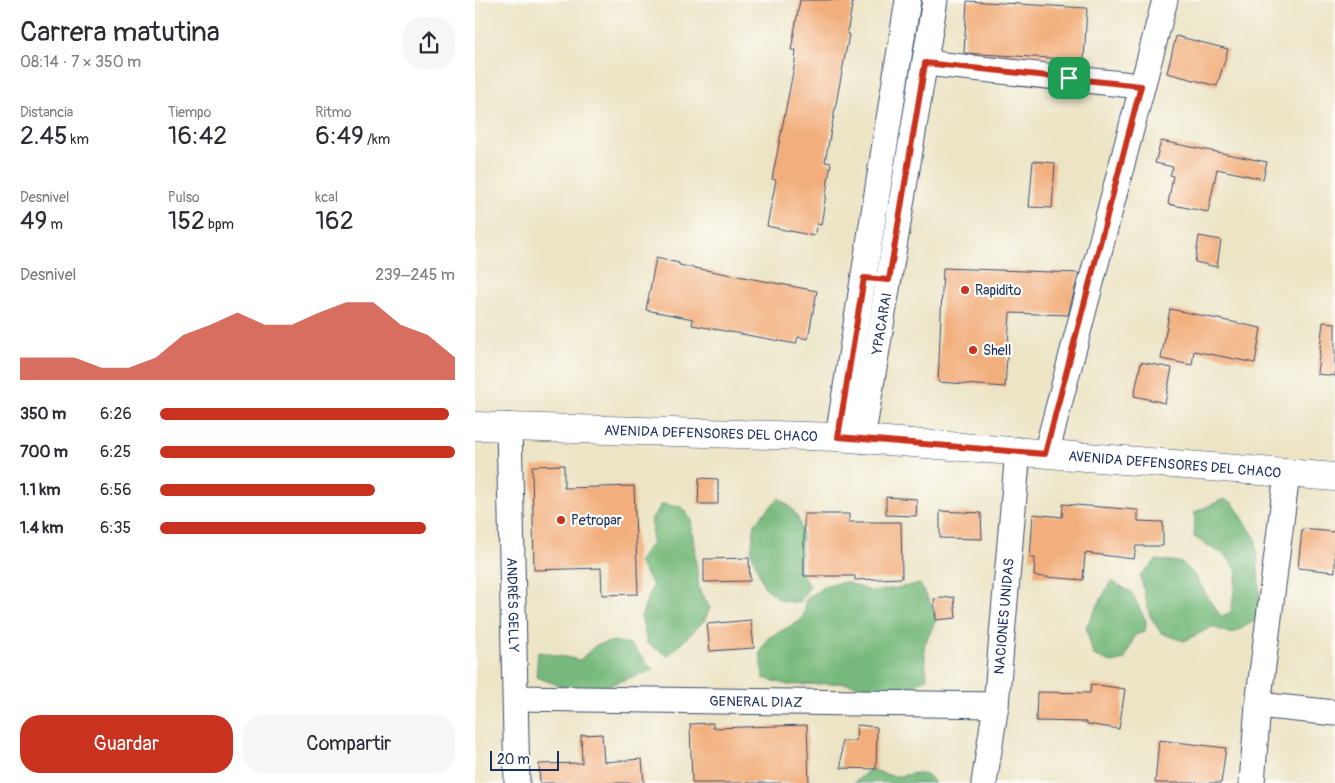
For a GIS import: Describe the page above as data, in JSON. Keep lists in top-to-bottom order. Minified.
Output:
{"streets":{"main road":["AVENIDA DEFENSORES DEL CHACO"],"street":["YPACARAI","ANDRÉS GELLY","NACIONES UNIDAS","GENERAL DIAZ"]},"crossings":[["YPACARAI","AVENIDA DEFENSORES DEL CHACO"],["AVENIDA DEFENSORES DEL CHACO","ANDRÉS GELLY"],["AVENIDA DEFENSORES DEL CHACO","NACIONES UNIDAS"],["ANDRÉS GELLY","GENERAL DIAZ"],["NACIONES UNIDAS","GENERAL DIAZ"]],"places":["Rapidito","Shell","Petropar"],"scale_bar":"20 m","page":{"heading":["Carrera matutina","08:14 · 7 × 350 m"],"stats":[["Distancia","2.45 km"],["Tiempo","16:42"],["Ritmo","6:49 /km"],["Desnivel","49 m"],["Pulso","152 bpm"],["kcal","162"]],"chart":["Desnivel","239–245 m"],"list":[{"name":"350 m","note":"6:26"},{"name":"700 m","note":"6:25"},{"name":"1.1 km","note":"6:56"},{"name":"1.4 km","note":"6:35"}],"buttons":["Guardar","Compartir"],"scale":"20 m"}}
